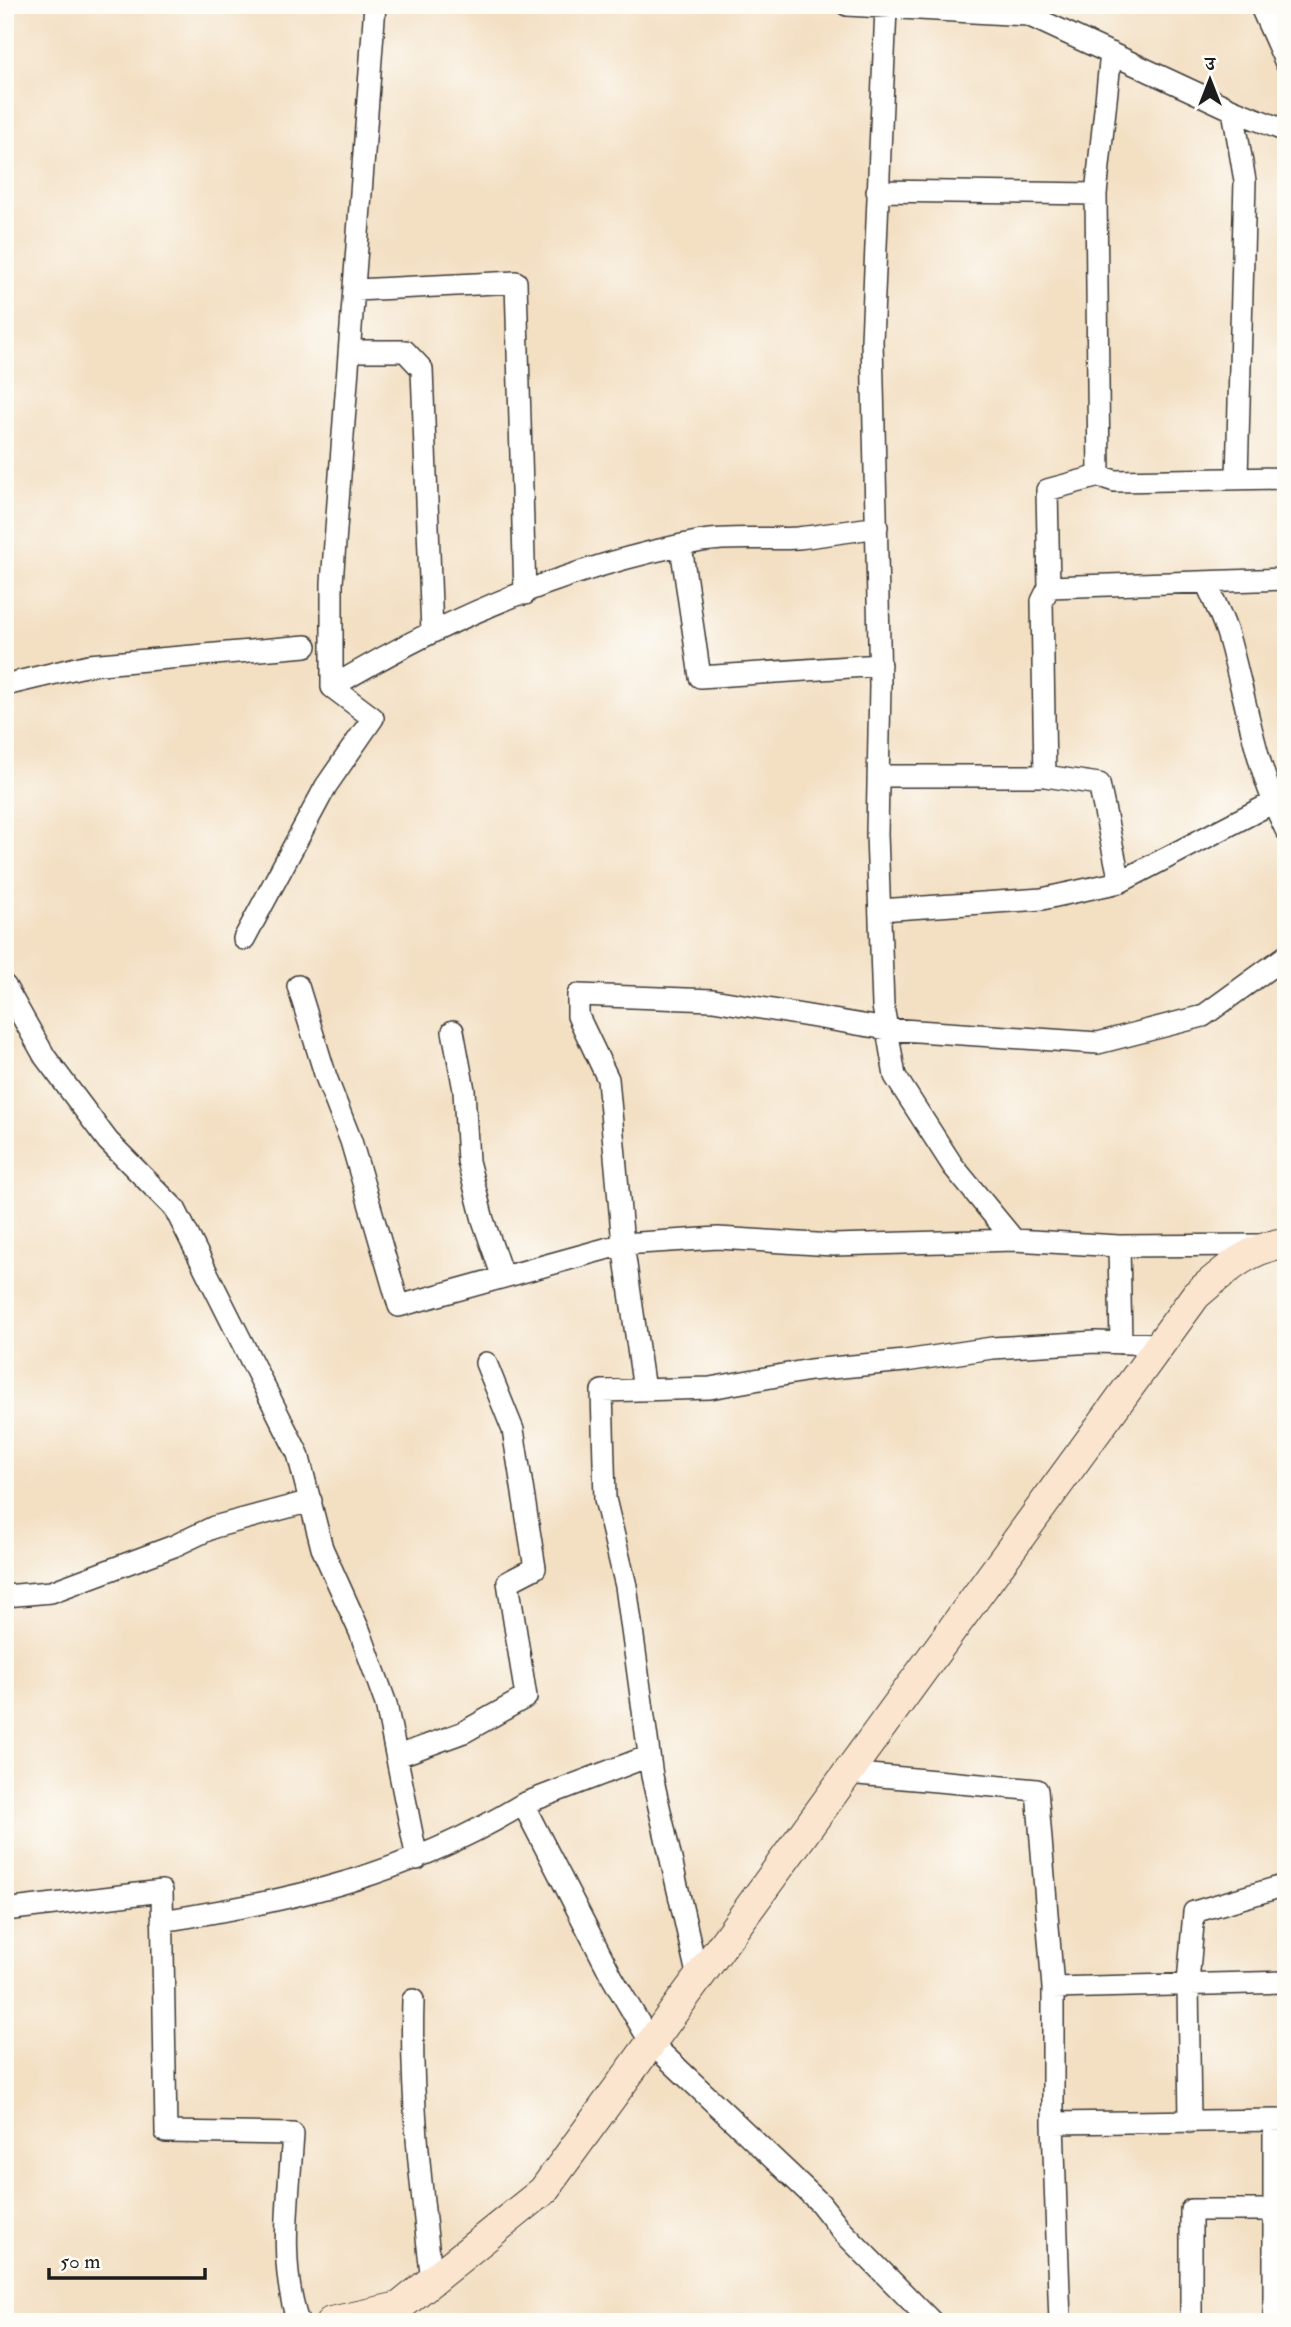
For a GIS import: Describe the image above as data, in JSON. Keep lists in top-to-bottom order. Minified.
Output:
{"scale_bar":"50 m","north":"top"}
